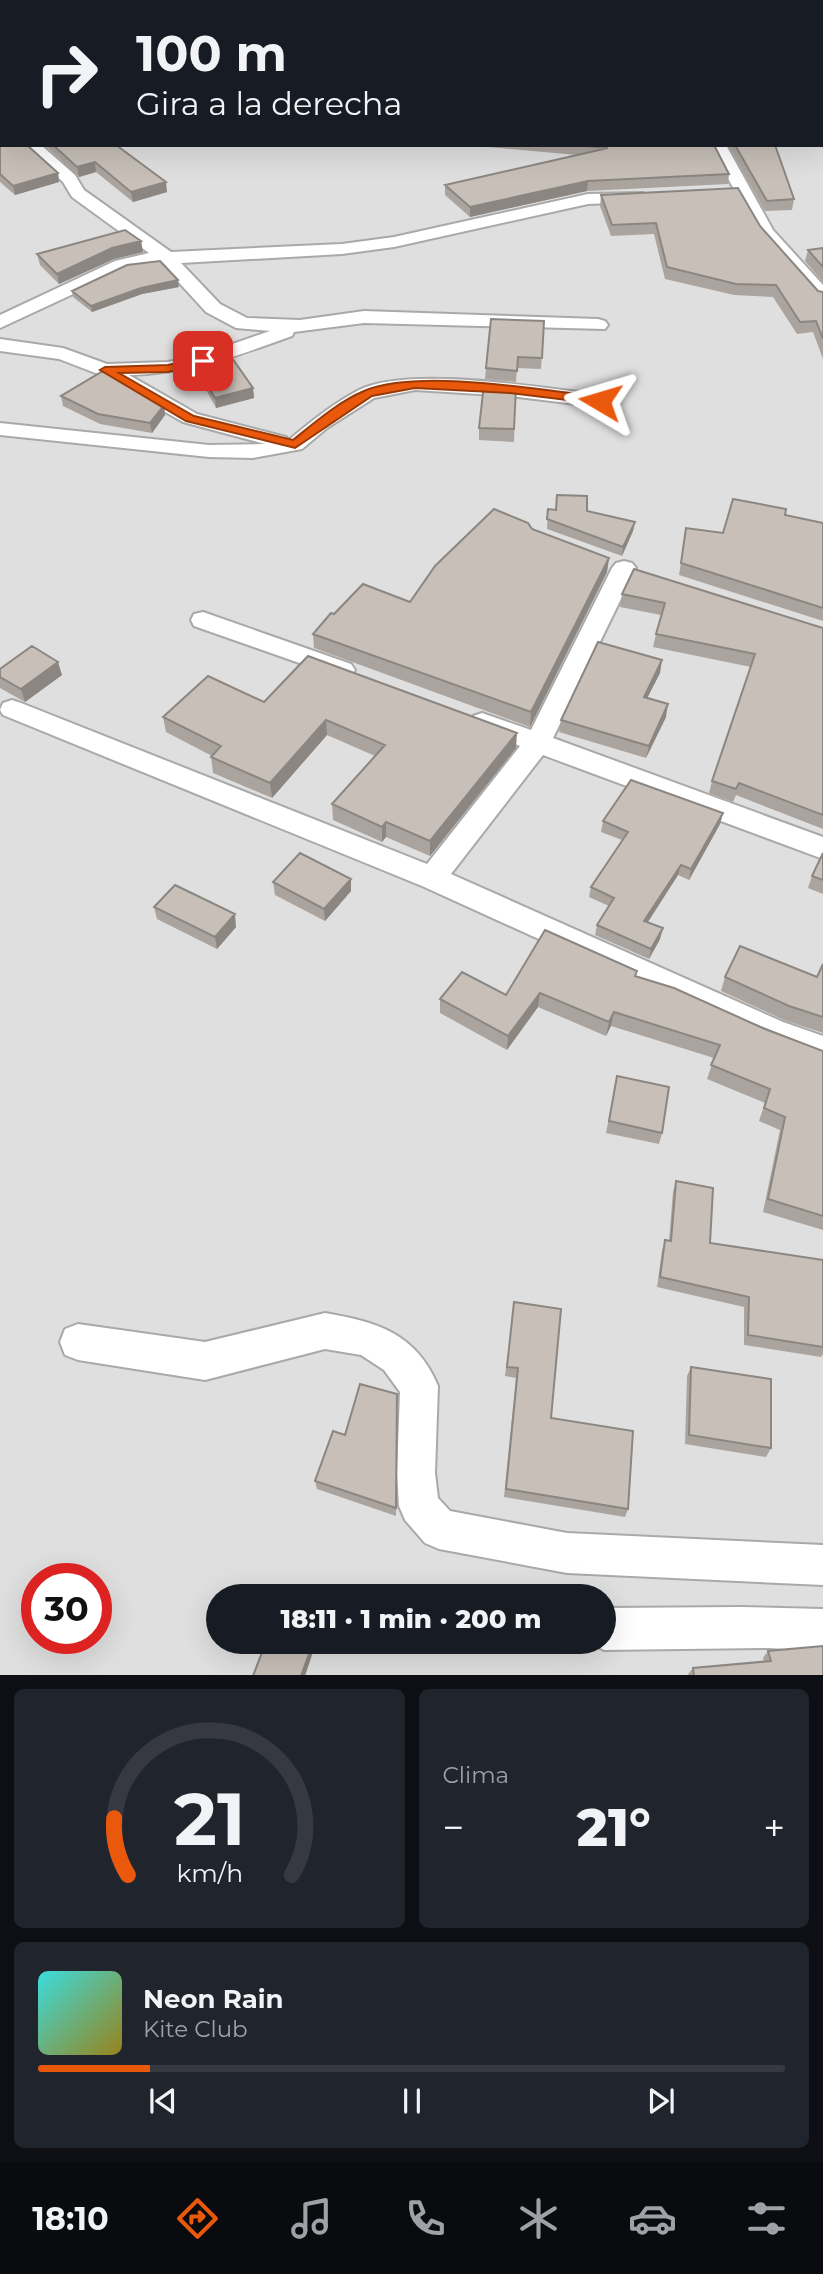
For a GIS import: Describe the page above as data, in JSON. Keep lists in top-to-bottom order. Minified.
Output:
{"page":{"turn":["100 m","Gira a la derecha"],"limit":"30","trip":"18:11 · 1 min · 200 m","tile":"Clima","heat":["−","21°","+"],"song":["Neon Rain","Kite Club"],"tabs":"18:10","gauge":["21","km/h"]}}
